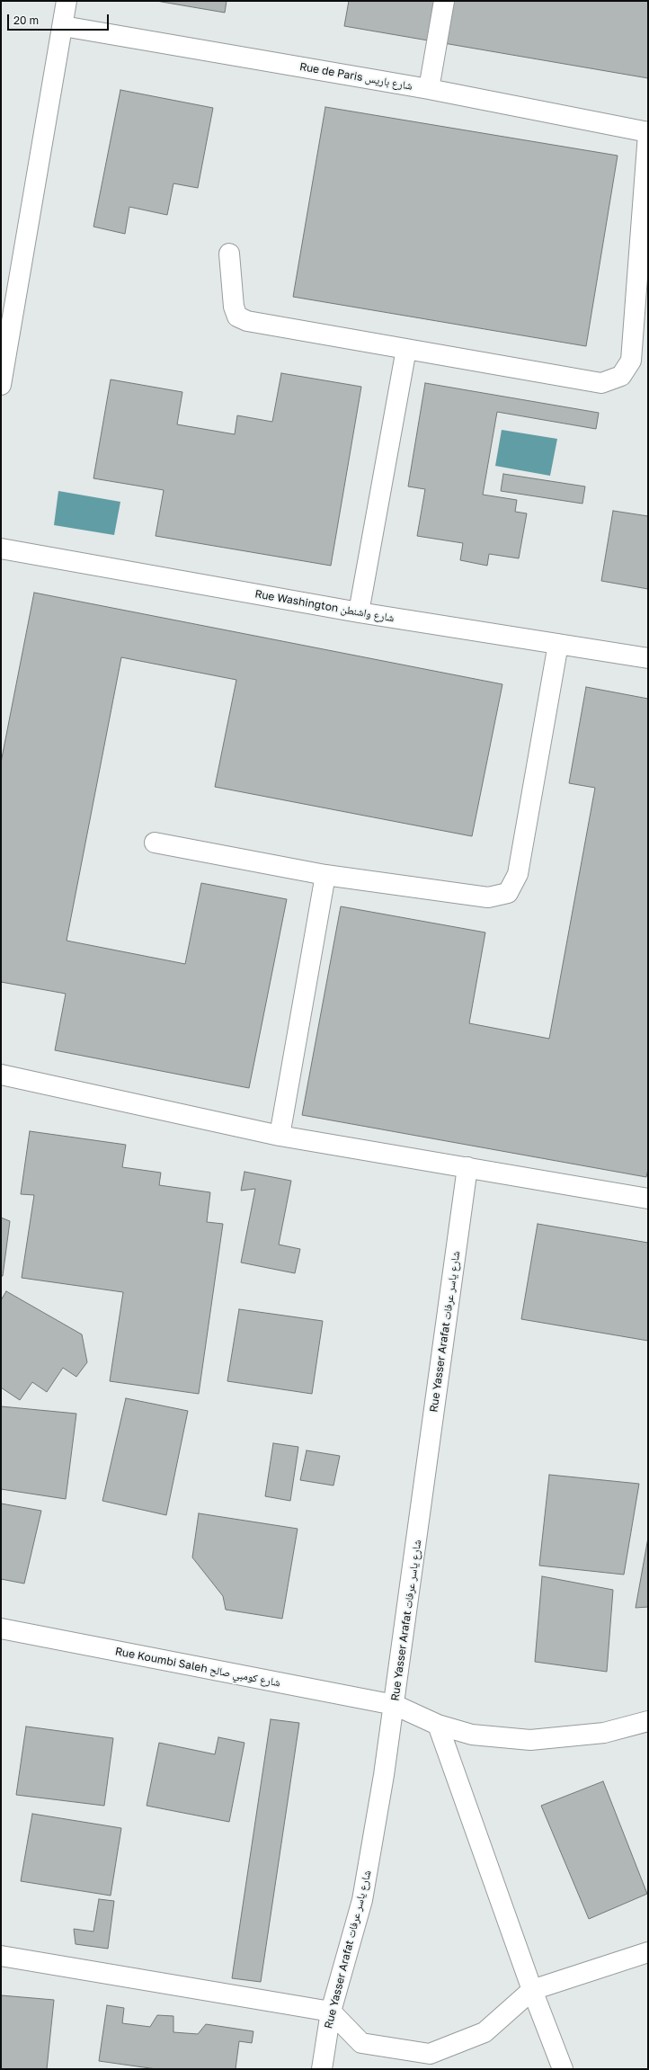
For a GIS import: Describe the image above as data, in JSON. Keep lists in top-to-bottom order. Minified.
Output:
{"streets":{"street":["Rue de Paris شارع باريس","Rue Washington شارع واشنطن","Rue Yasser Arafat شارع ياسر عرفات","Rue Koumbi Saleh شارع كومبي صالح"]},"crossings":[["Rue Yasser Arafat شارع ياسر عرفات","Rue Koumbi Saleh شارع كومبي صالح"]],"scale_bar":"20 m"}
